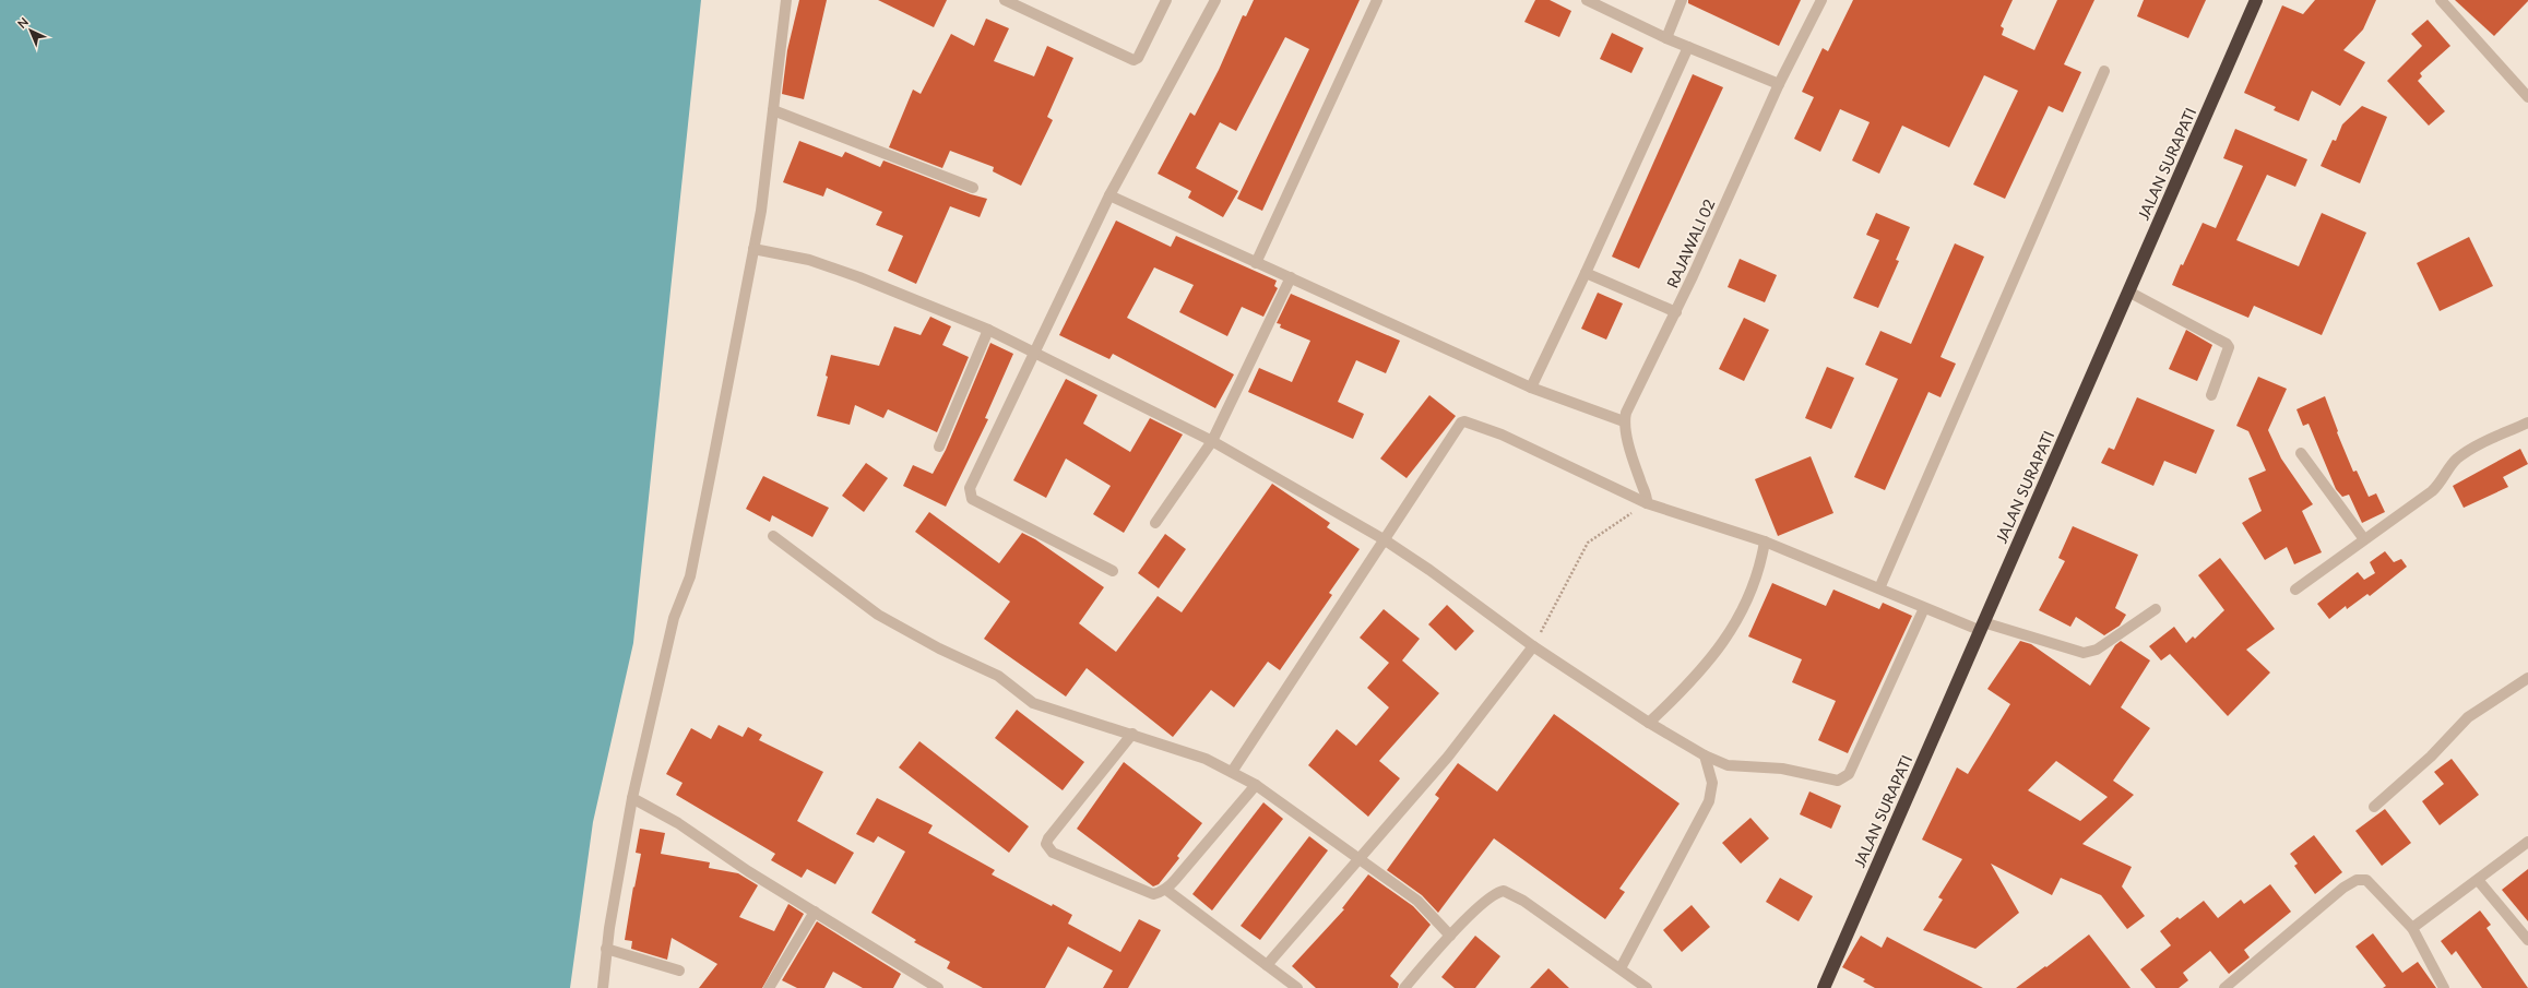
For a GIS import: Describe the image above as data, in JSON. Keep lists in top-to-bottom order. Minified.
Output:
{"streets":{"highway":["JALAN SURAPATI"],"street":["RAJAWALI 02"]},"north":"top left"}
